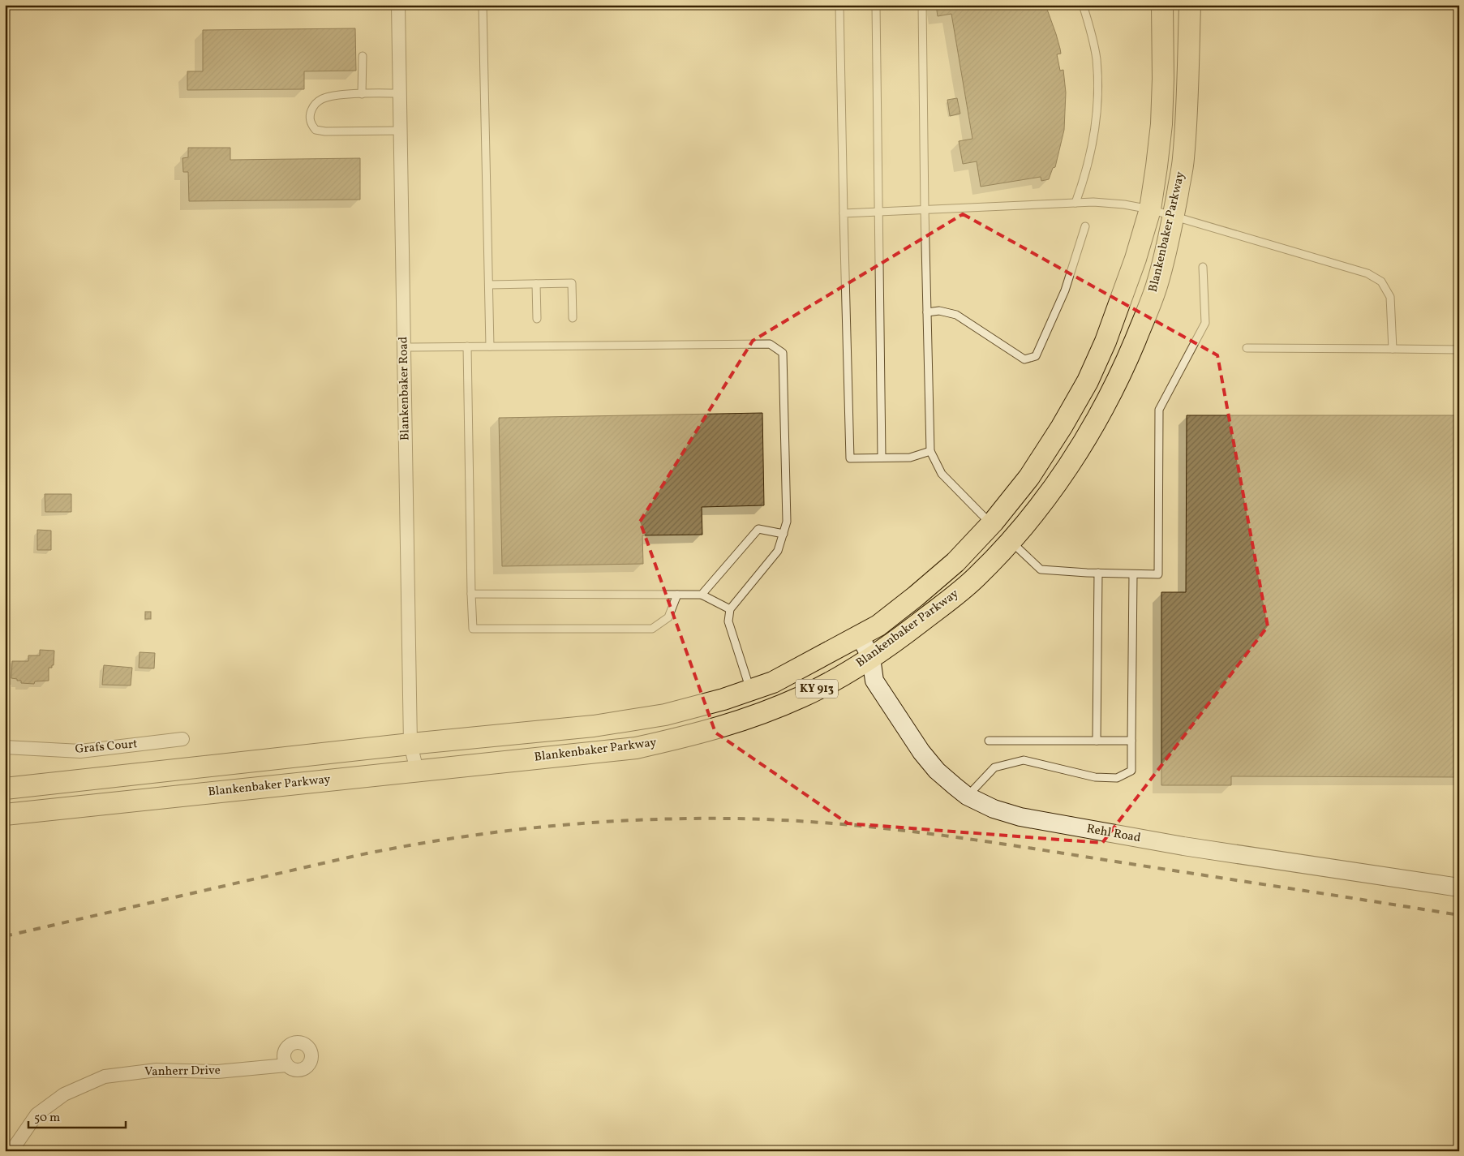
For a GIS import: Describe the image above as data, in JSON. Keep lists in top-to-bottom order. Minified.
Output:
{"streets":{"main road":["Blankenbaker Parkway","KY 913"],"street":["Blankenbaker Road","Grafs Court","Rehl Road","Vanherr Drive"]},"crossings":[["Blankenbaker Parkway","Blankenbaker Road"],["Blankenbaker Parkway","Rehl Road"]],"scale_bar":"50 m"}
